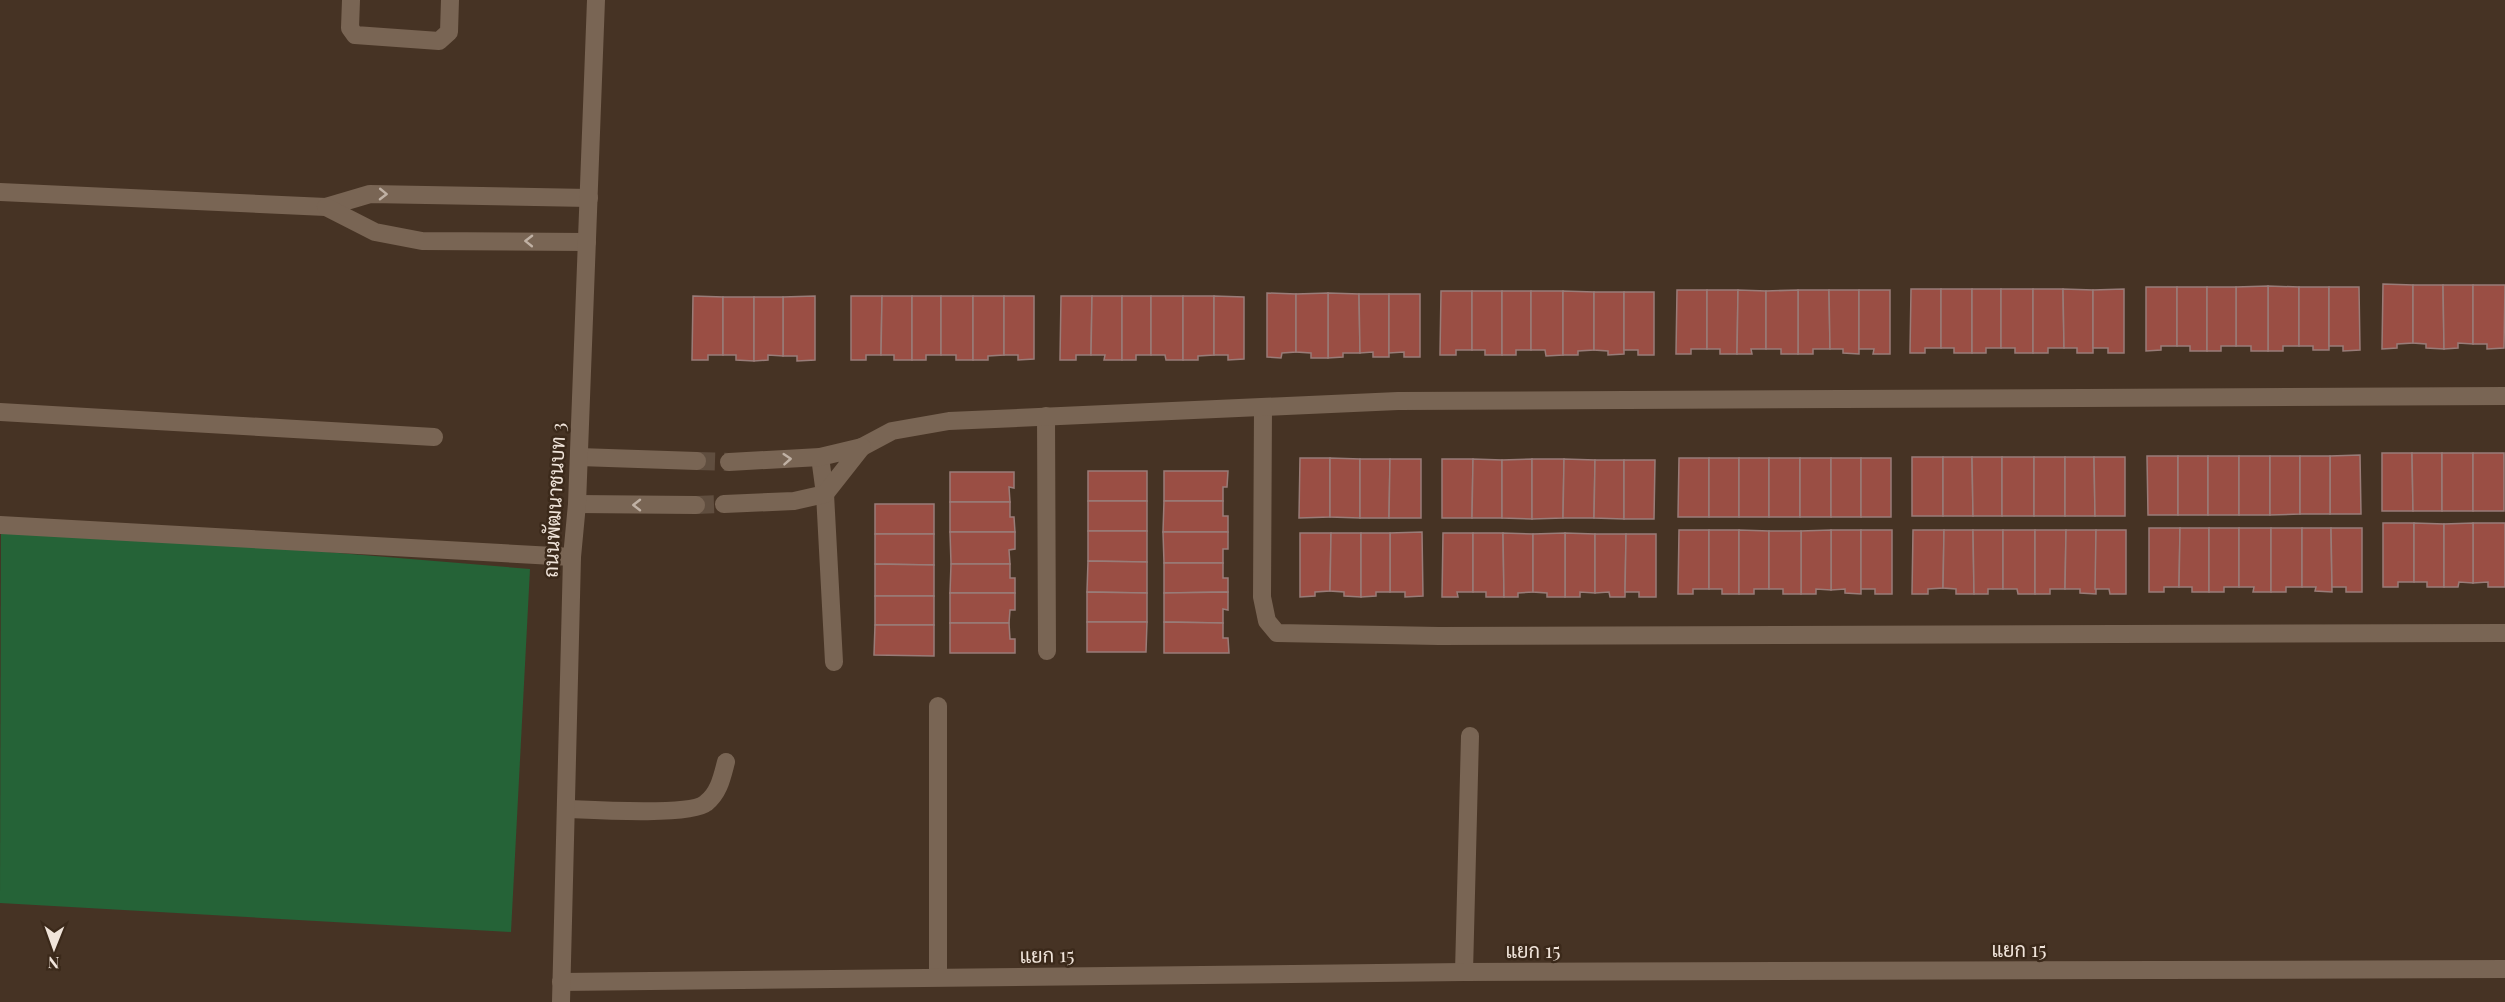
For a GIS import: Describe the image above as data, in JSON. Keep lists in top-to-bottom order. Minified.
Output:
{"streets":{"street":["ถนนพัฒนาชนบท 3","แยก 15"]},"crossings":[["ถนนพัฒนาชนบท 3","แยก 15"]],"north":"bottom"}
